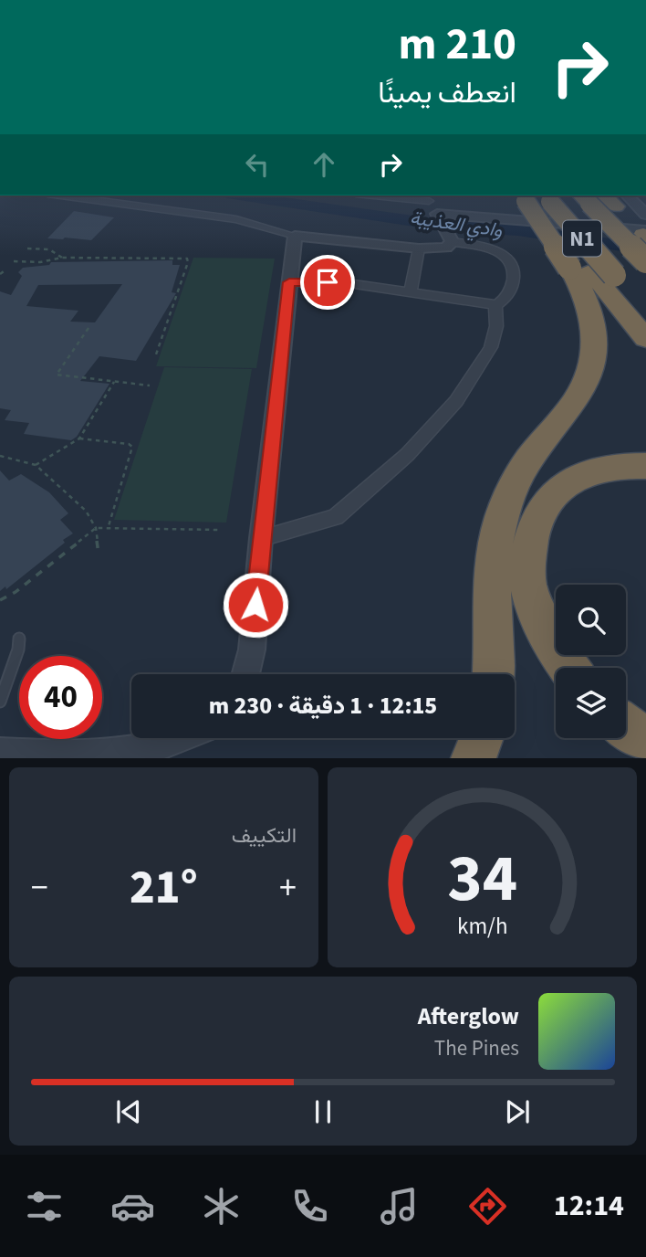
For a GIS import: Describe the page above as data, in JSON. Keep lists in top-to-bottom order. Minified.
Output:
{"streets":{"highway":["N1"]},"water":["وادي العذيبة"],"page":{"turn":["210 m","انعطف يمينًا"],"limit":"40","trip":"12:15 · 1 دقيقة · 230 m","tile":"التكييف","heat":["−","21°","+"],"song":["Afterglow","The Pines"],"tabs":"12:14","gauge":["34","km/h"]}}
